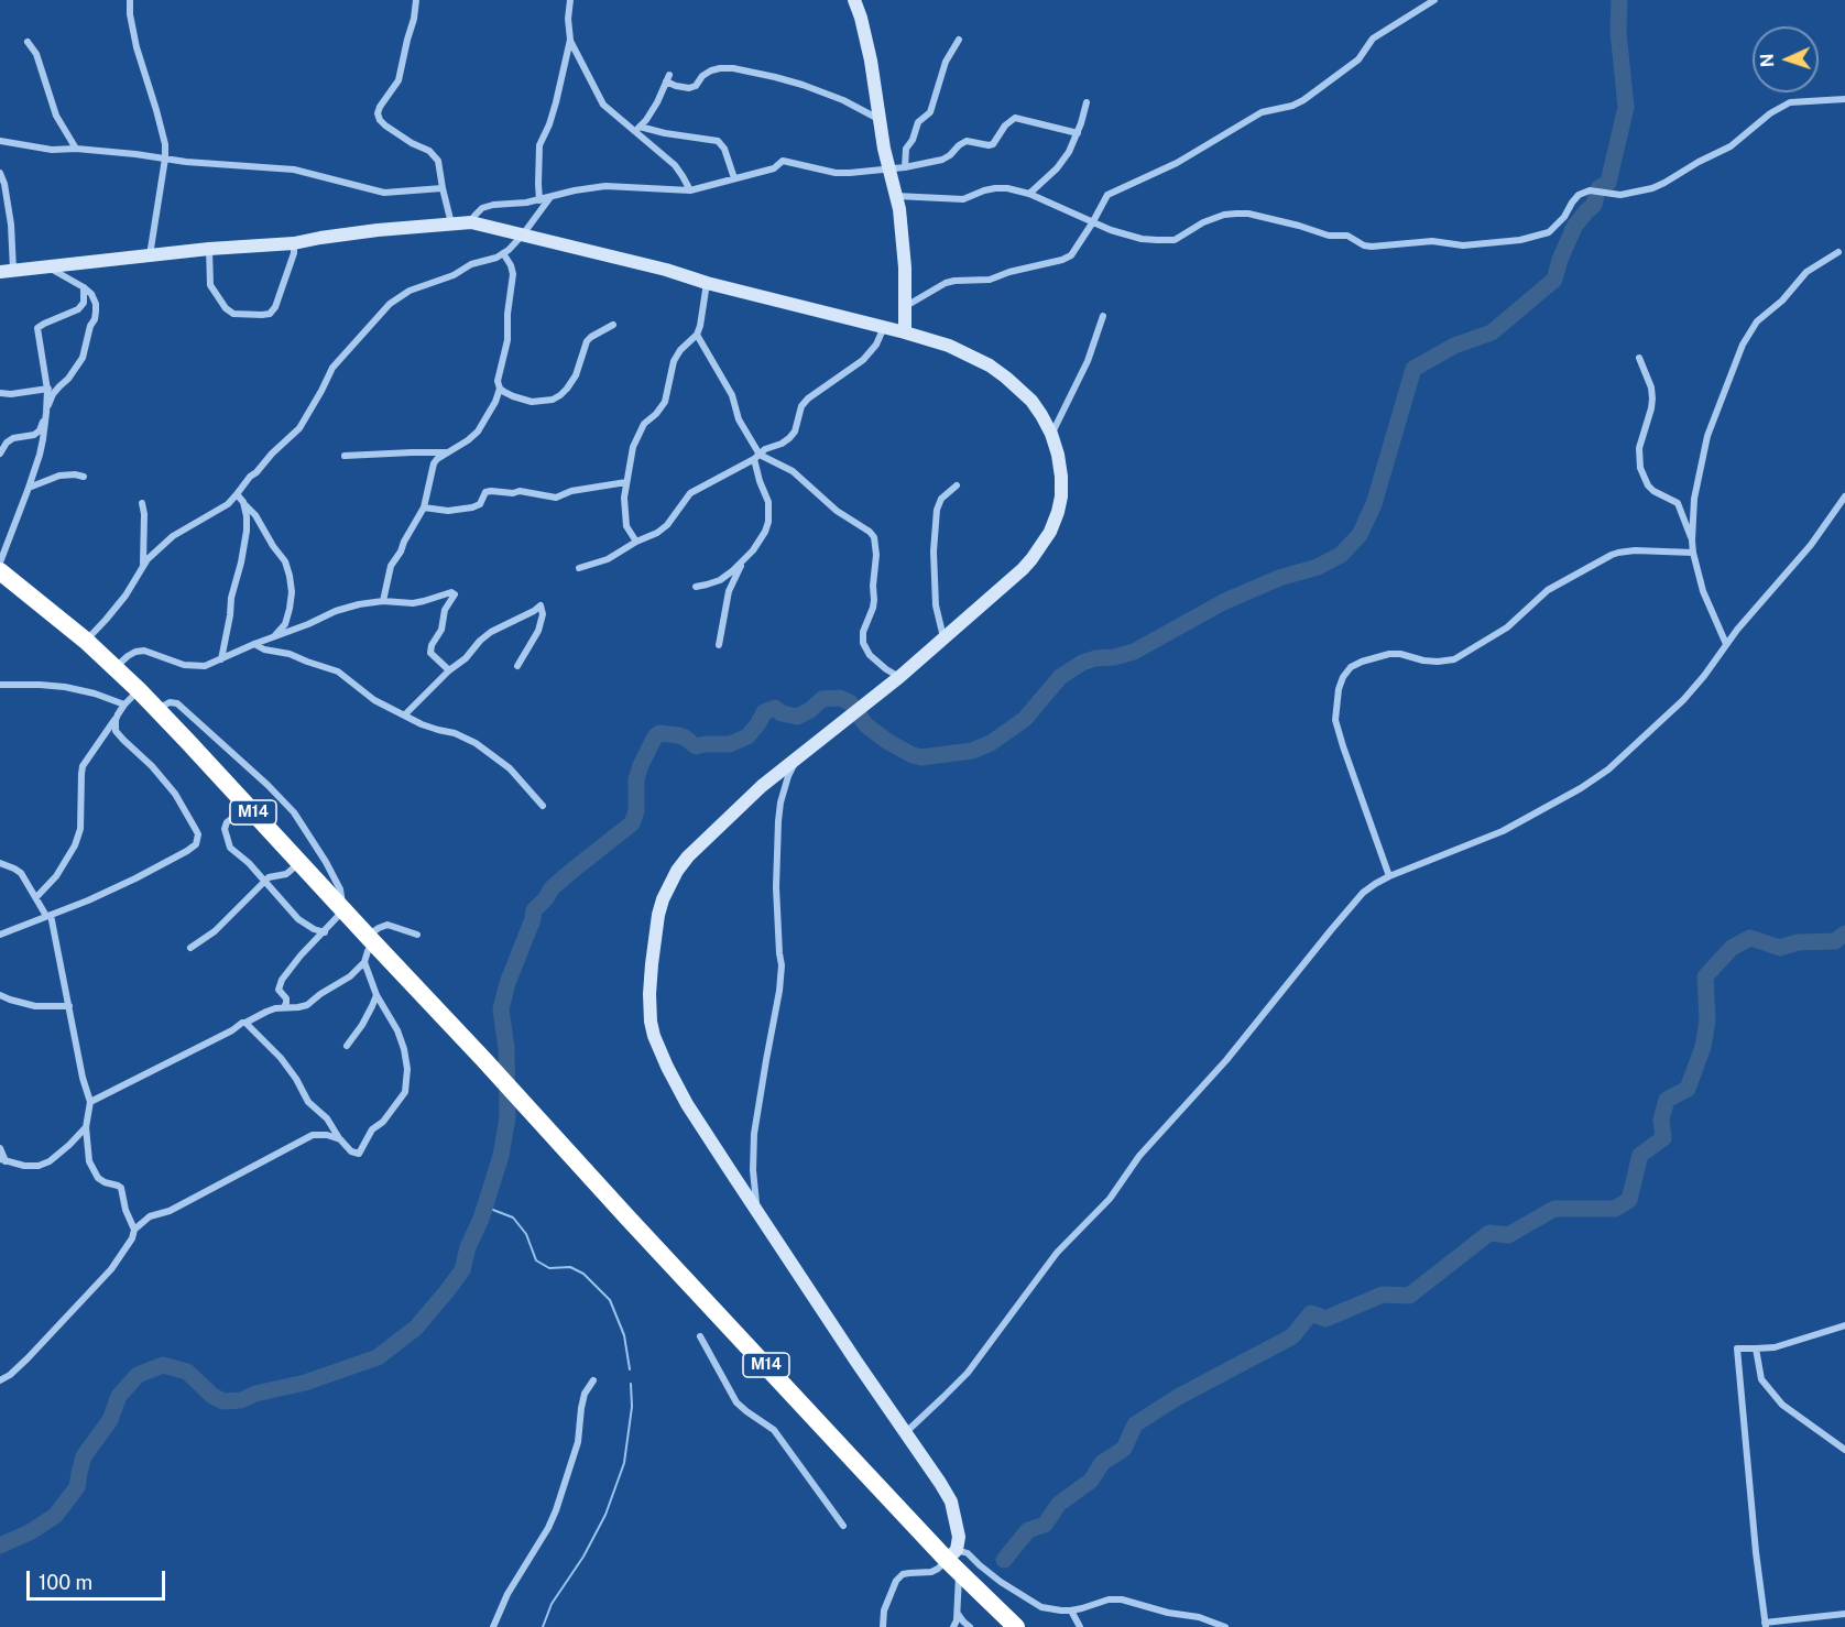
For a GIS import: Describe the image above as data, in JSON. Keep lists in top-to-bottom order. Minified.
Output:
{"streets":{"highway":["M14"]},"scale_bar":"100 m","north":"left"}
